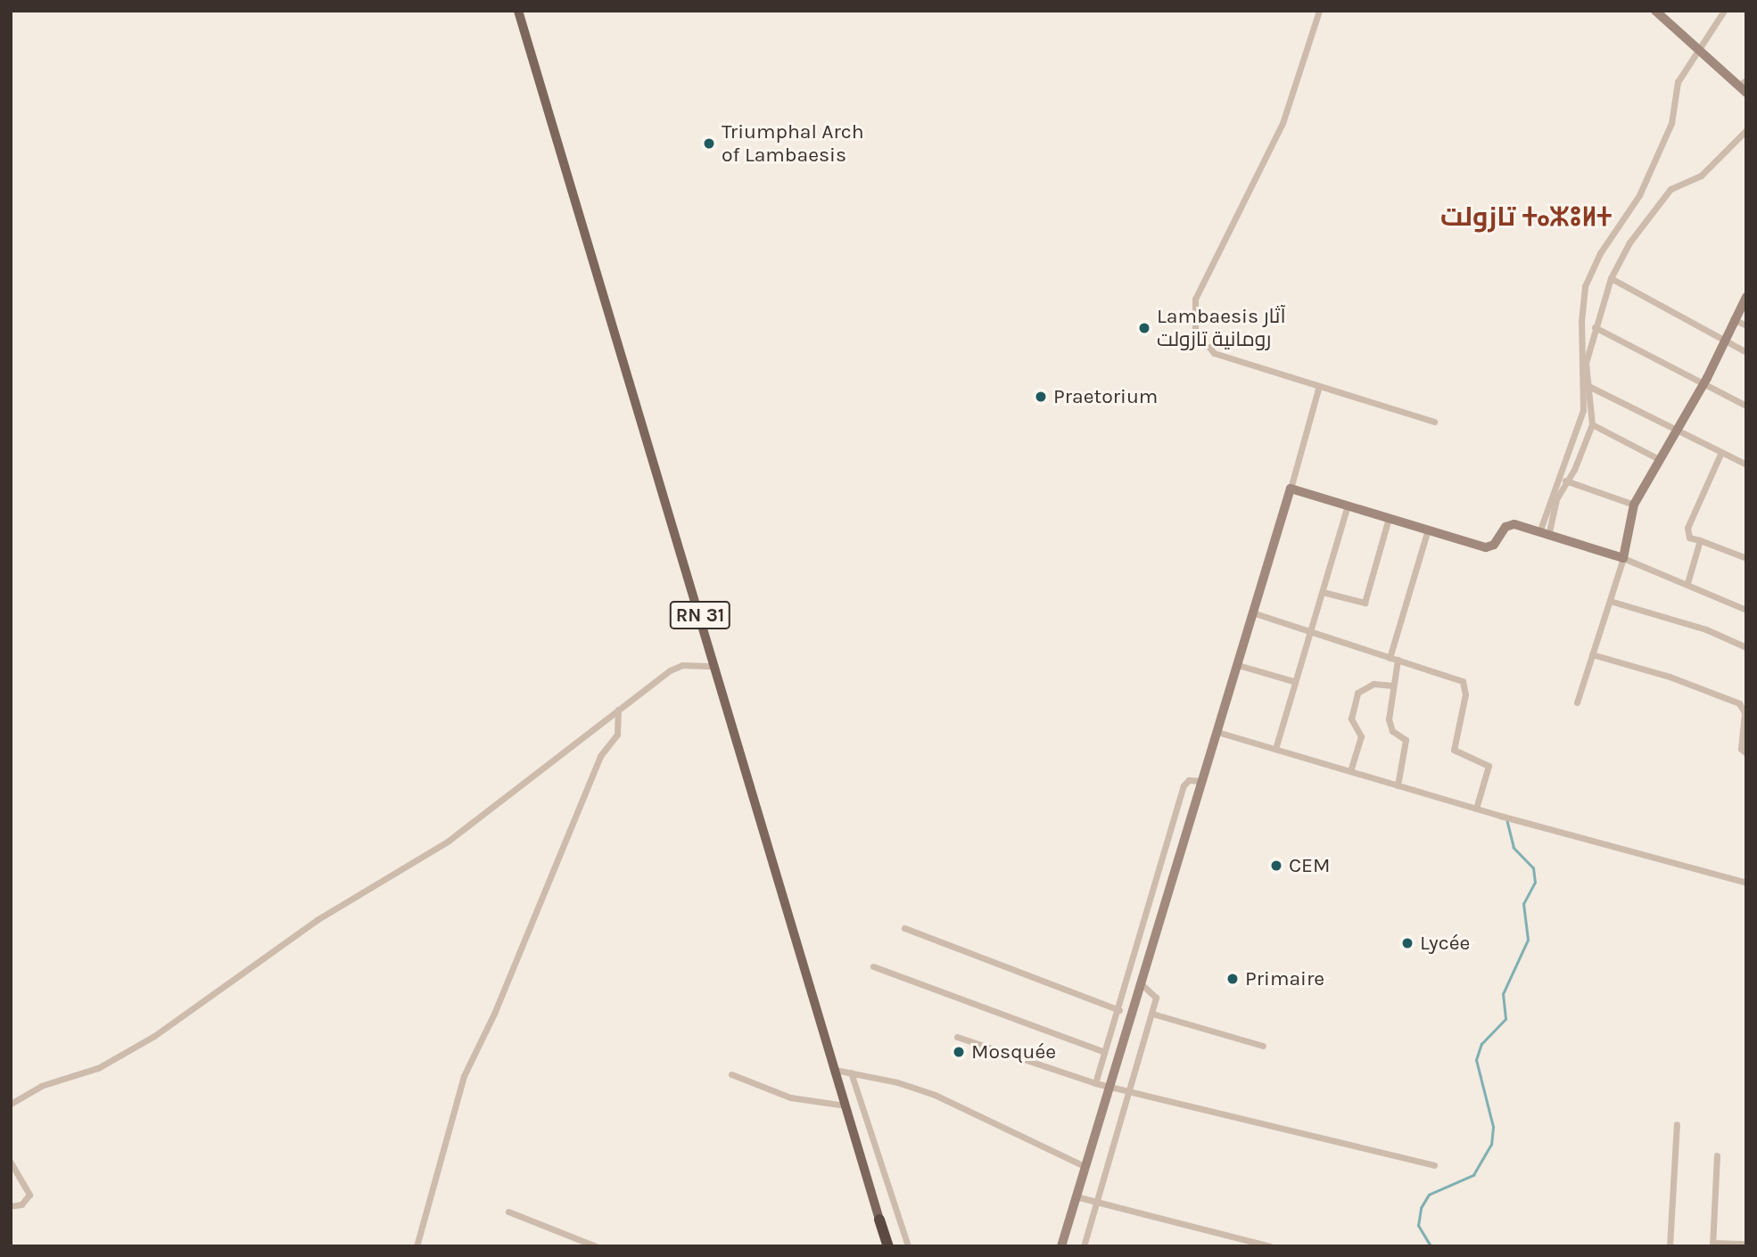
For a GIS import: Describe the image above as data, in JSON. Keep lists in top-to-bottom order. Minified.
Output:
{"streets":{"highway":["RN 31"]},"districts":["تازولت ⵜⴰⵣⵓⵍⵜ"],"places":["Triumphal Arch of Lambaesis","Lambaesis آثار رومانية تازولت","Praetorium","CEM","Lycée","Primaire","Mosquée"]}
